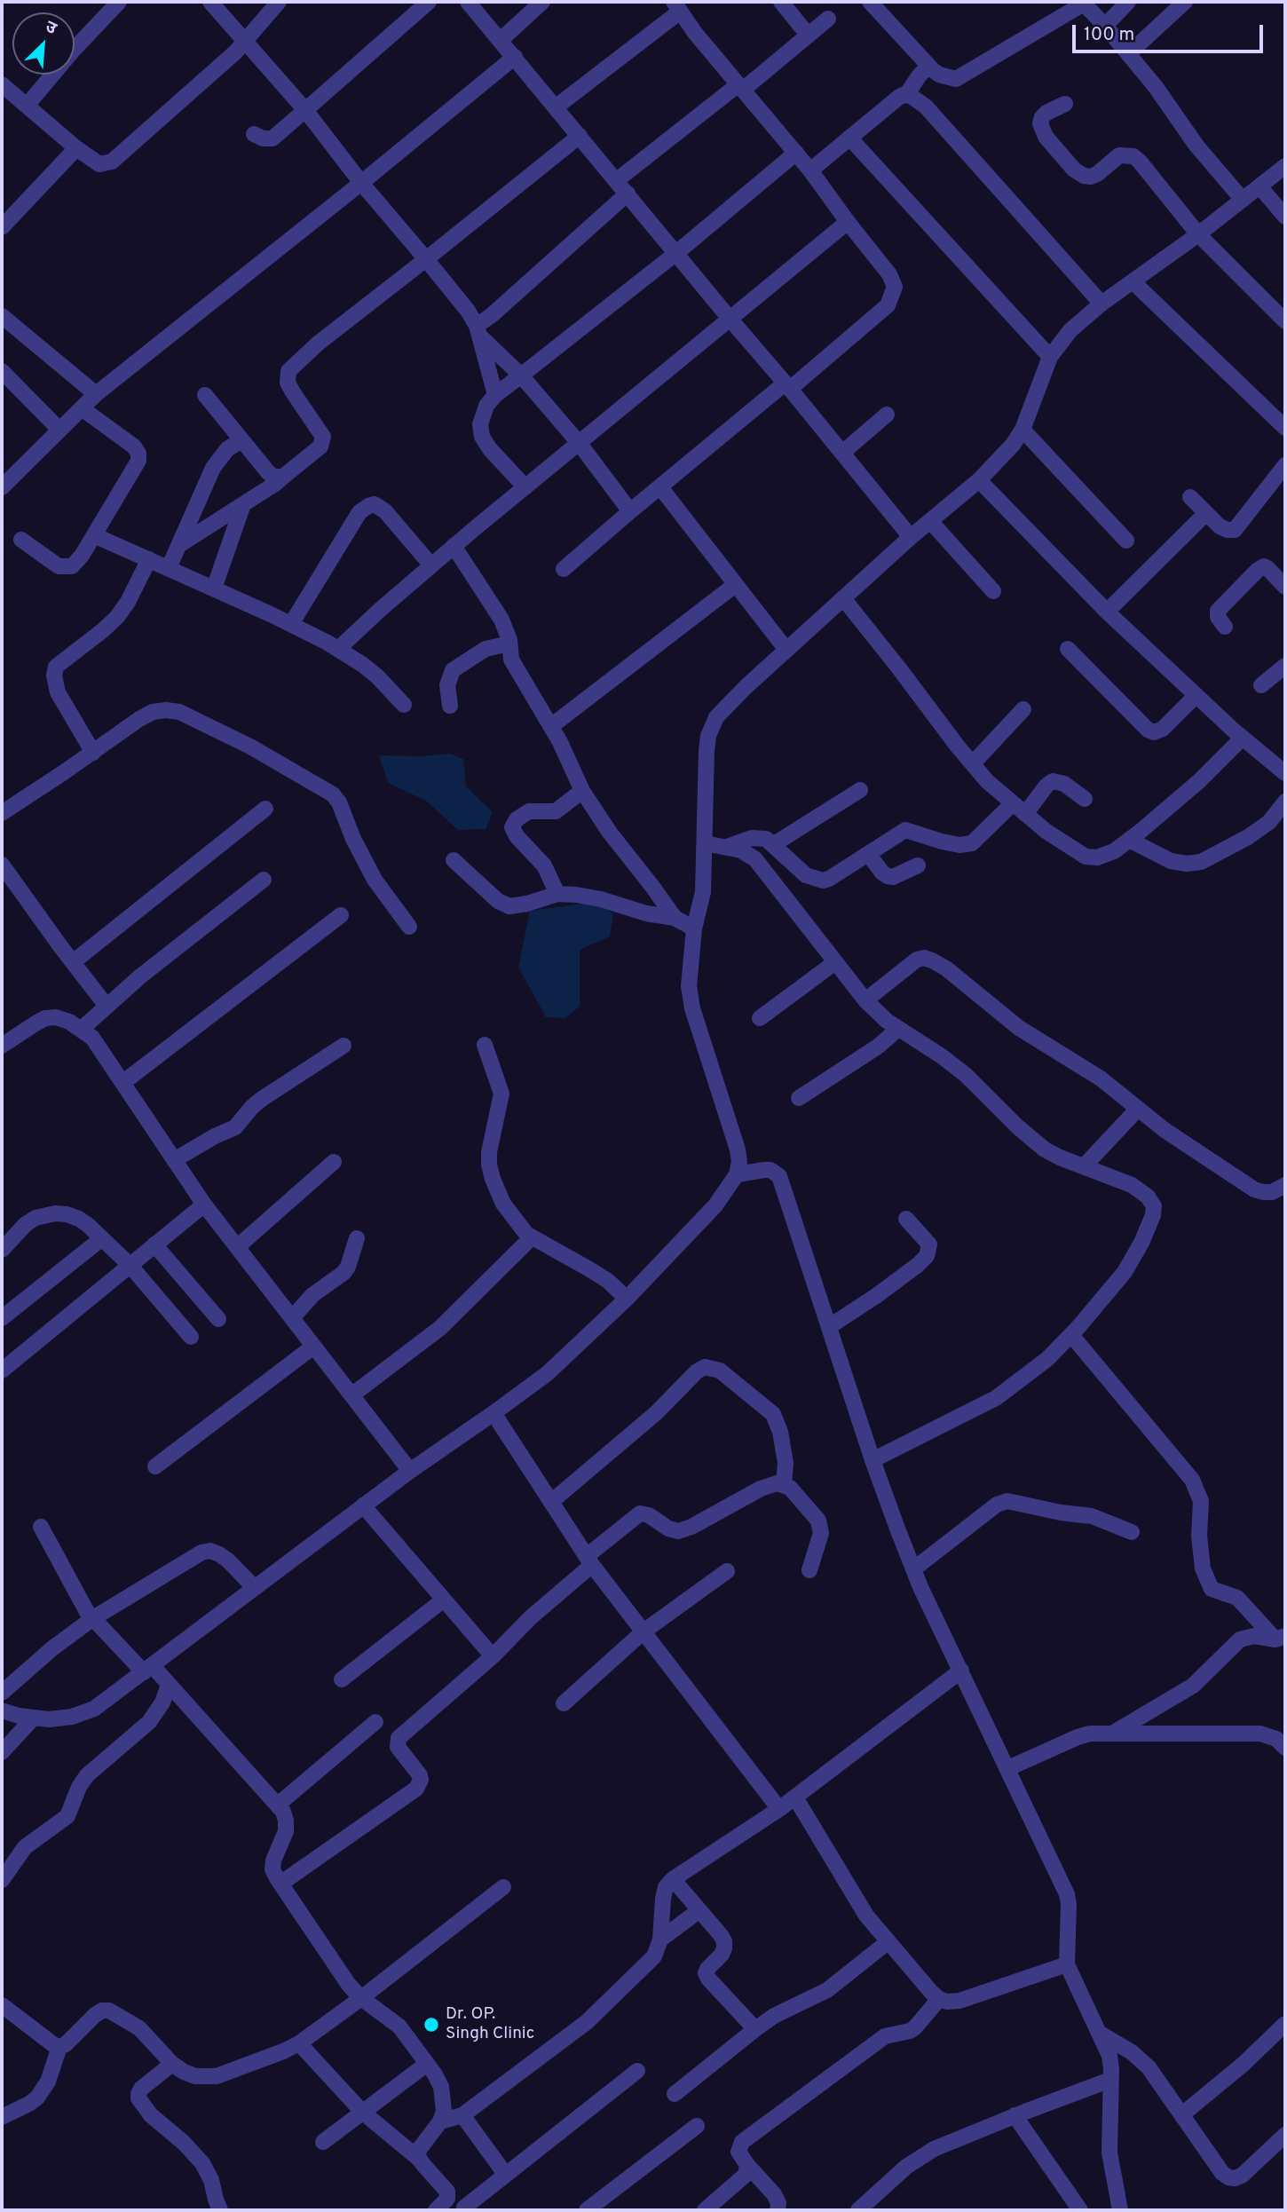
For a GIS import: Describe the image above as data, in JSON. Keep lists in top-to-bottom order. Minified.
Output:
{"places":["Dr. OP. Singh Clinic"],"scale_bar":"100 m","north":"top right"}
